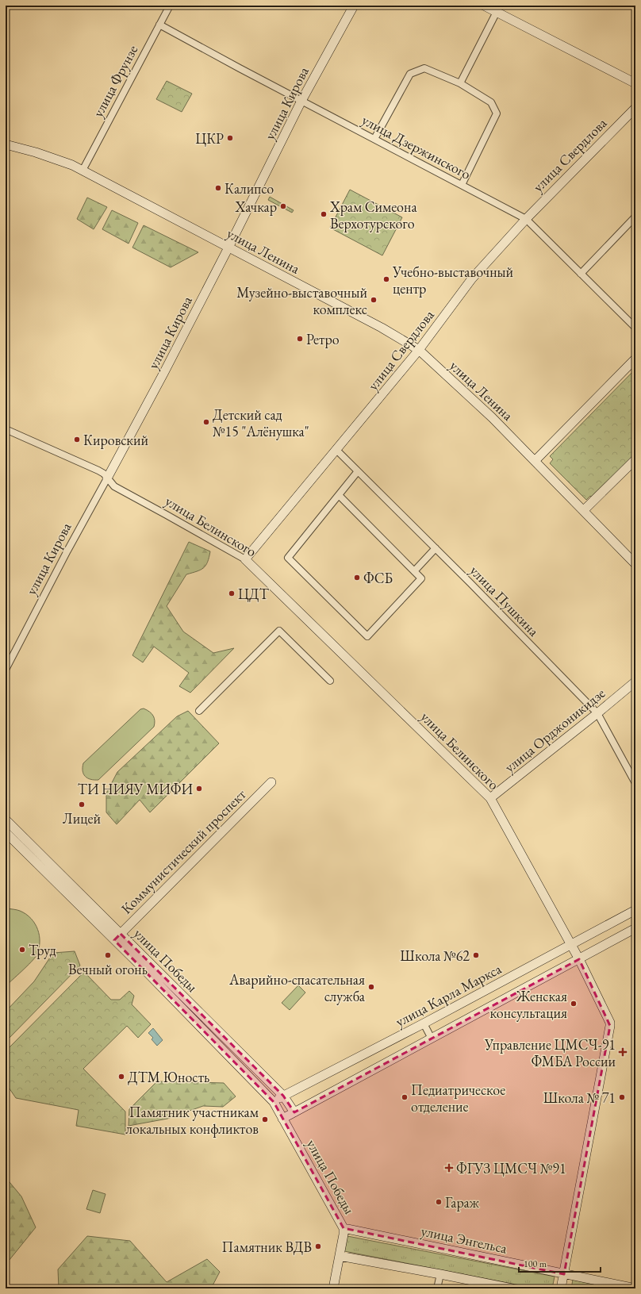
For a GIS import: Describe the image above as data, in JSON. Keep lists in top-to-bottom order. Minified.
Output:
{"streets":{"street":["улица Фрунзе","улица Кирова","улица Дзержинского","улица Свердлова","улица Ленина","улица Белинского","улица Пушкина","улица Орджоникидзе","Коммунистический проспект","улица Победы","улица Карла Маркса","улица Энгельса"]},"crossings":[["улица Фрунзе","улица Дзержинского"],["улица Фрунзе","улица Ленина"],["улица Кирова","улица Дзержинского"],["улица Кирова","улица Ленина"],["улица Кирова","улица Белинского"],["улица Дзержинского","улица Свердлова"],["улица Свердлова","улица Ленина"],["улица Свердлова","улица Белинского"],["улица Свердлова","улица Пушкина"],["улица Белинского","улица Орджоникидзе"],["улица Белинского","улица Карла Маркса"],["улица Белинского","улица Энгельса"],["улица Пушкина","улица Орджоникидзе"],["Коммунистический проспект","улица Победы"],["улица Победы","улица Карла Маркса"],["улица Победы","улица Энгельса"]],"places":{"other":["ЦКР","Калипсо","Хачкар","Храм Симеона Верхотурского","Учебно-выставочный центр","Музейно-выставочный комплекс","Ретро","Детский сад №15 \"Алёнушка\"","Кировский","ФСБ","ЦДТ","ТИ НИЯУ МИФИ","Лицей","Труд","Вечный огонь","Школа №62","Аварийно-спасательная служба","Женская консультация","ДТМ Юность","Педиатрическое отделение","Школа № 71","Памятник участникам локальных конфликтов","Гараж","Памятник ВДВ"],"health":["Управление ЦМСЧ-91 ФМБА России","ФГУЗ ЦМСЧ №91"]},"scale_bar":"100 m"}
